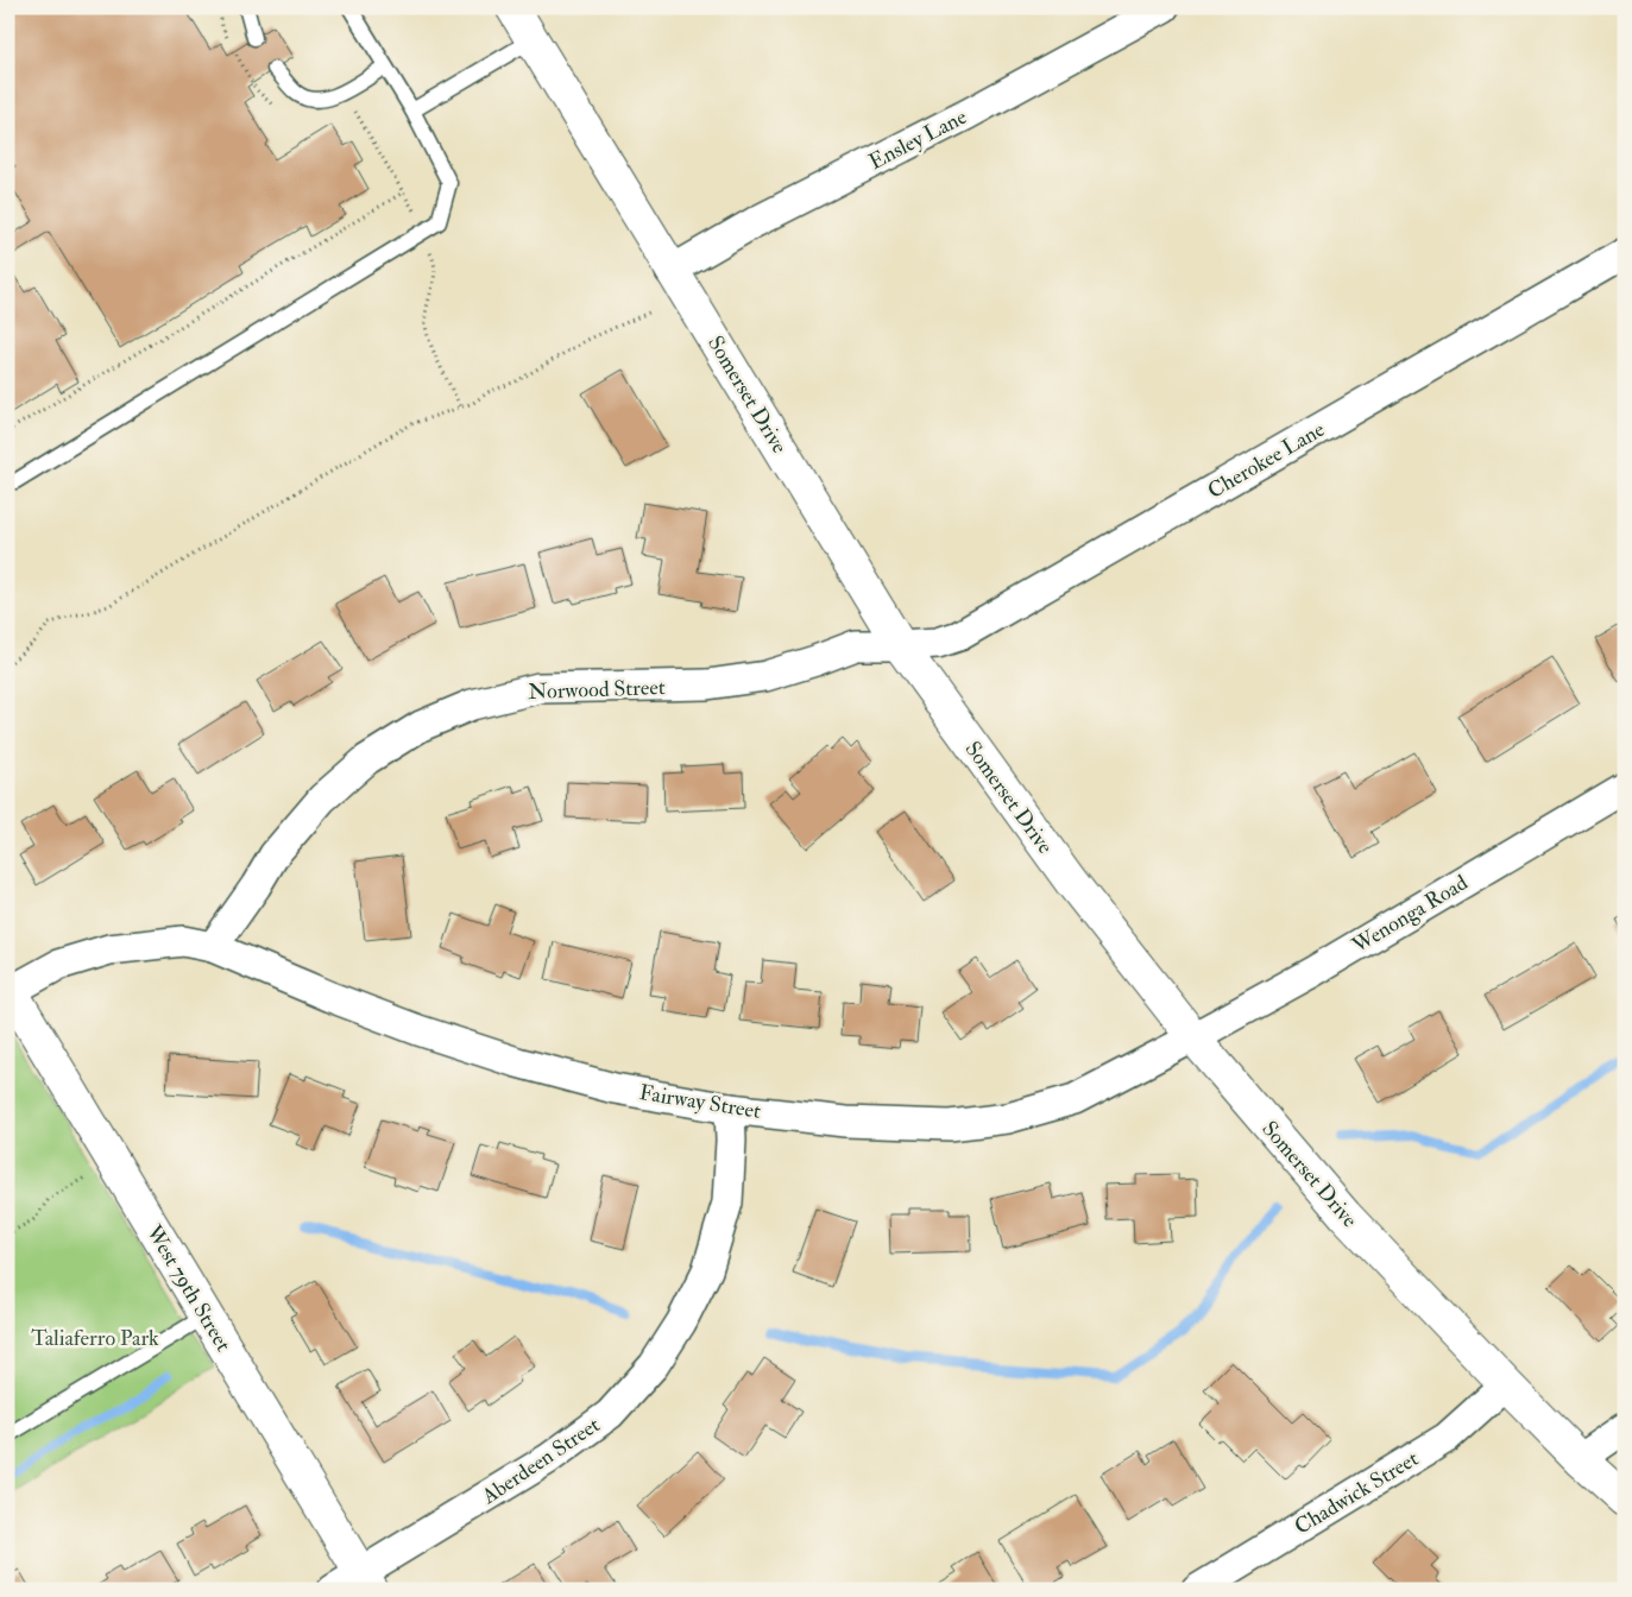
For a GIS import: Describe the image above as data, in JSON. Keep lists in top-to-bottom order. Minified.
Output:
{"streets":{"street":["Ensley Lane","Somerset Drive","Cherokee Lane","Norwood Street","Wenonga Road","Fairway Street","West 79th Street","Aberdeen Street","Chadwick Street"]},"crossings":[["Ensley Lane","Somerset Drive"],["Somerset Drive","Cherokee Lane"],["Somerset Drive","Norwood Street"],["Somerset Drive","Wenonga Road"],["Somerset Drive","Fairway Street"],["Somerset Drive","Chadwick Street"],["Cherokee Lane","Norwood Street"],["Norwood Street","Fairway Street"],["Wenonga Road","Fairway Street"],["Fairway Street","Aberdeen Street"],["West 79th Street","Aberdeen Street"]],"parks":["Taliaferro Park"]}
